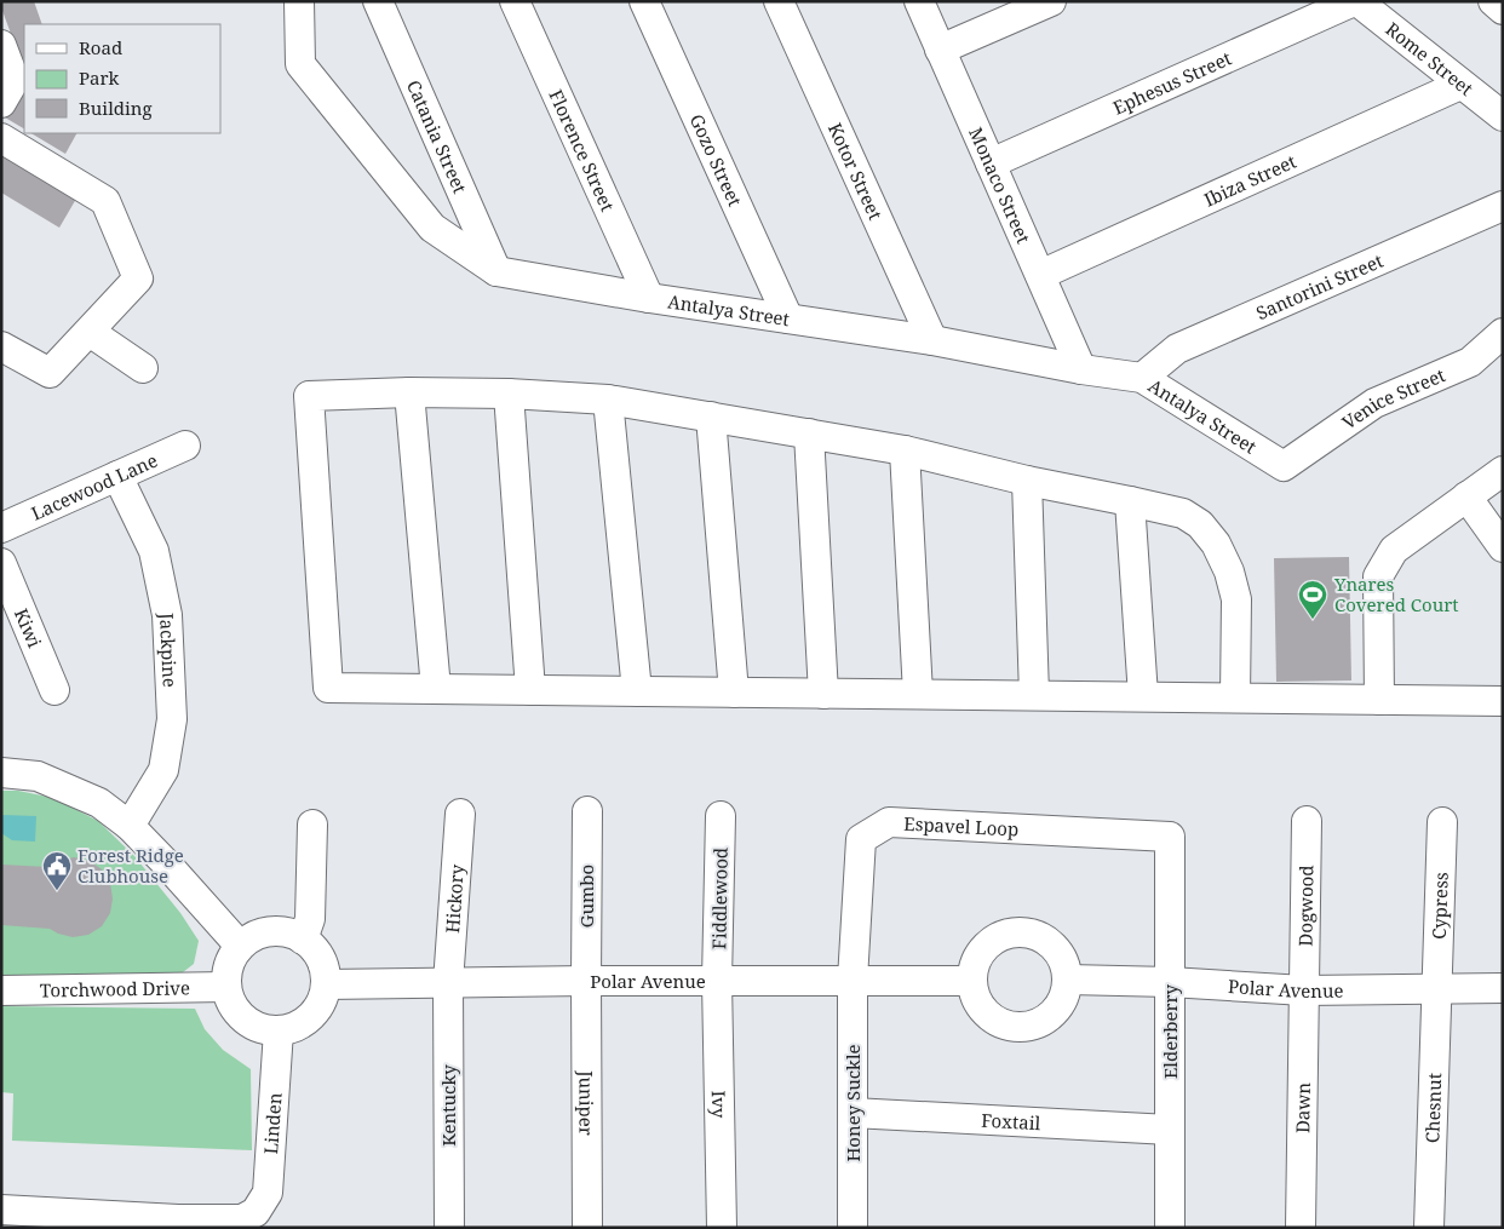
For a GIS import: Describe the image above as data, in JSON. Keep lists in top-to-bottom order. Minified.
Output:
{"streets":{"street":["Rome Street","Ephesus Street","Catania Street","Florence Street","Gozo Street","Kotor Street","Ibiza Street","Monaco Street","Santorini Street","Antalya Street","Venice Street","Lacewood Lane","Kiwi","Jackpine","Espavel Loop","Gumbo","Hickory","Fiddlewood","Cypress","Dogwood","Polar Avenue","Torchwood Drive","Elderberry","Honey Suckle","Juniper","Ivy","Kentucky","Chesnut","Dawn","Foxtail","Linden"]},"crossings":[["Rome Street","Ephesus Street"],["Rome Street","Ibiza Street"],["Ephesus Street","Monaco Street"],["Catania Street","Antalya Street"],["Florence Street","Antalya Street"],["Gozo Street","Antalya Street"],["Kotor Street","Antalya Street"],["Ibiza Street","Monaco Street"],["Monaco Street","Antalya Street"],["Santorini Street","Antalya Street"],["Antalya Street","Venice Street"],["Lacewood Lane","Jackpine"],["Espavel Loop","Polar Avenue"],["Espavel Loop","Elderberry"],["Espavel Loop","Honey Suckle"],["Gumbo","Polar Avenue"],["Gumbo","Juniper"],["Hickory","Polar Avenue"],["Hickory","Kentucky"],["Fiddlewood","Polar Avenue"],["Fiddlewood","Ivy"],["Cypress","Polar Avenue"],["Cypress","Chesnut"],["Dogwood","Polar Avenue"],["Dogwood","Dawn"],["Polar Avenue","Torchwood Drive"],["Polar Avenue","Elderberry"],["Polar Avenue","Honey Suckle"],["Polar Avenue","Juniper"],["Polar Avenue","Ivy"],["Polar Avenue","Kentucky"],["Polar Avenue","Chesnut"],["Polar Avenue","Dawn"],["Polar Avenue","Linden"],["Torchwood Drive","Linden"],["Elderberry","Foxtail"],["Honey Suckle","Foxtail"]],"places":{"sports":["Ynares Covered Court"],"public building":["Forest Ridge Clubhouse"]},"legend":["Road","Park","Building"]}
